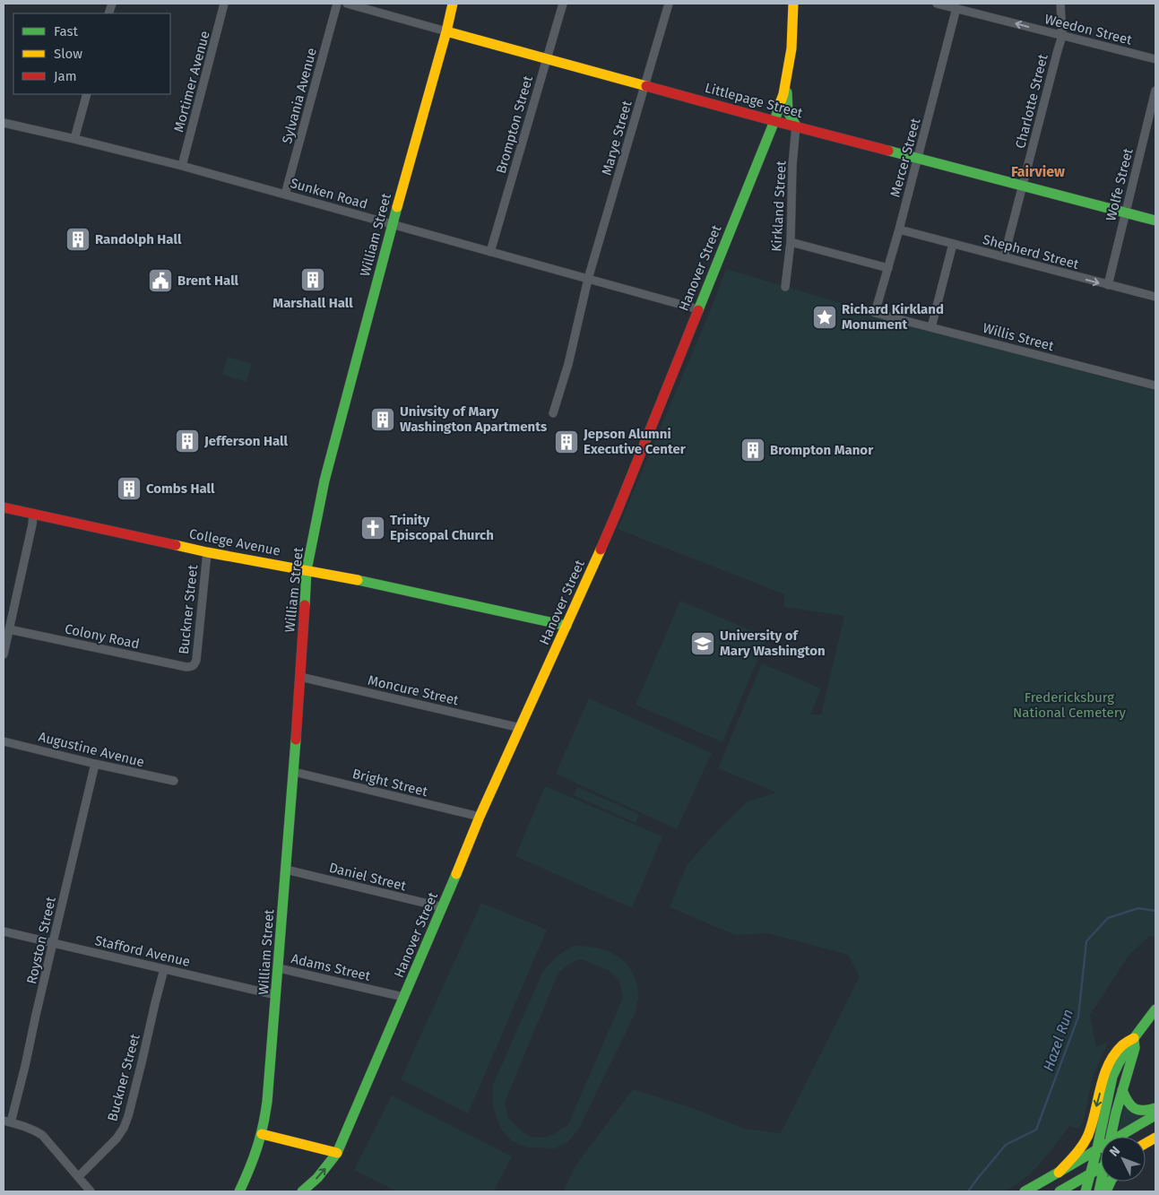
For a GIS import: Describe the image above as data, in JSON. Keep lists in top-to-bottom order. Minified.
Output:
{"streets":{"main road":["Littlepage Street","William Street","Hanover Street","College Avenue"],"street":["Weedon Street","Mortimer Avenue","Sylvania Avenue","Charlotte Street","Brompton Street","Marye Street","Mercer Street","Wolfe Street","Sunken Road","Kirkland Street","Shepherd Street","Willis Street","Buckner Street","Colony Road","Moncure Street","Augustine Avenue","Bright Street","Daniel Street","Royston Street","Stafford Avenue","Adams Street"]},"crossings":[["Weedon Street","Charlotte Street"],["Weedon Street","Mercer Street"],["Mortimer Avenue","Sunken Road"],["Sylvania Avenue","Sunken Road"],["Littlepage Street","Charlotte Street"],["Littlepage Street","Brompton Street"],["Littlepage Street","Marye Street"],["Littlepage Street","Mercer Street"],["Littlepage Street","Wolfe Street"],["Littlepage Street","Kirkland Street"],["Littlepage Street","William Street"],["Littlepage Street","Hanover Street"],["Charlotte Street","Shepherd Street"],["Brompton Street","Sunken Road"],["Marye Street","Sunken Road"],["Mercer Street","Shepherd Street"],["Mercer Street","Willis Street"],["Wolfe Street","Shepherd Street"],["Sunken Road","William Street"],["Sunken Road","Hanover Street"],["William Street","College Avenue"],["William Street","Moncure Street"],["William Street","Bright Street"],["William Street","Daniel Street"],["William Street","Stafford Avenue"],["William Street","Adams Street"],["Hanover Street","College Avenue"],["Hanover Street","Moncure Street"],["Hanover Street","Bright Street"],["Hanover Street","Daniel Street"],["Hanover Street","Adams Street"],["College Avenue","Buckner Street"],["Buckner Street","Colony Road"],["Buckner Street","Stafford Avenue"],["Augustine Avenue","Royston Street"],["Royston Street","Stafford Avenue"]],"one_way":["Weedon Street","Shepherd Street"],"districts":["Fairview"],"water":["Hazel Run"],"parks":["Fredericksburg National Cemetery"],"places":{"building":["Randolph Hall","Marshall Hall","Univsity of Mary Washington Apartments","Jefferson Hall","Jepson Alumni Executive Center","Brompton Manor","Combs Hall"],"public building":["Brent Hall"],"place":["Richard Kirkland Monument"],"church":["Trinity Episcopal Church"],"school or university":["University of Mary Washington"]},"legend":["Fast","Slow","Jam"],"north":"top left"}
